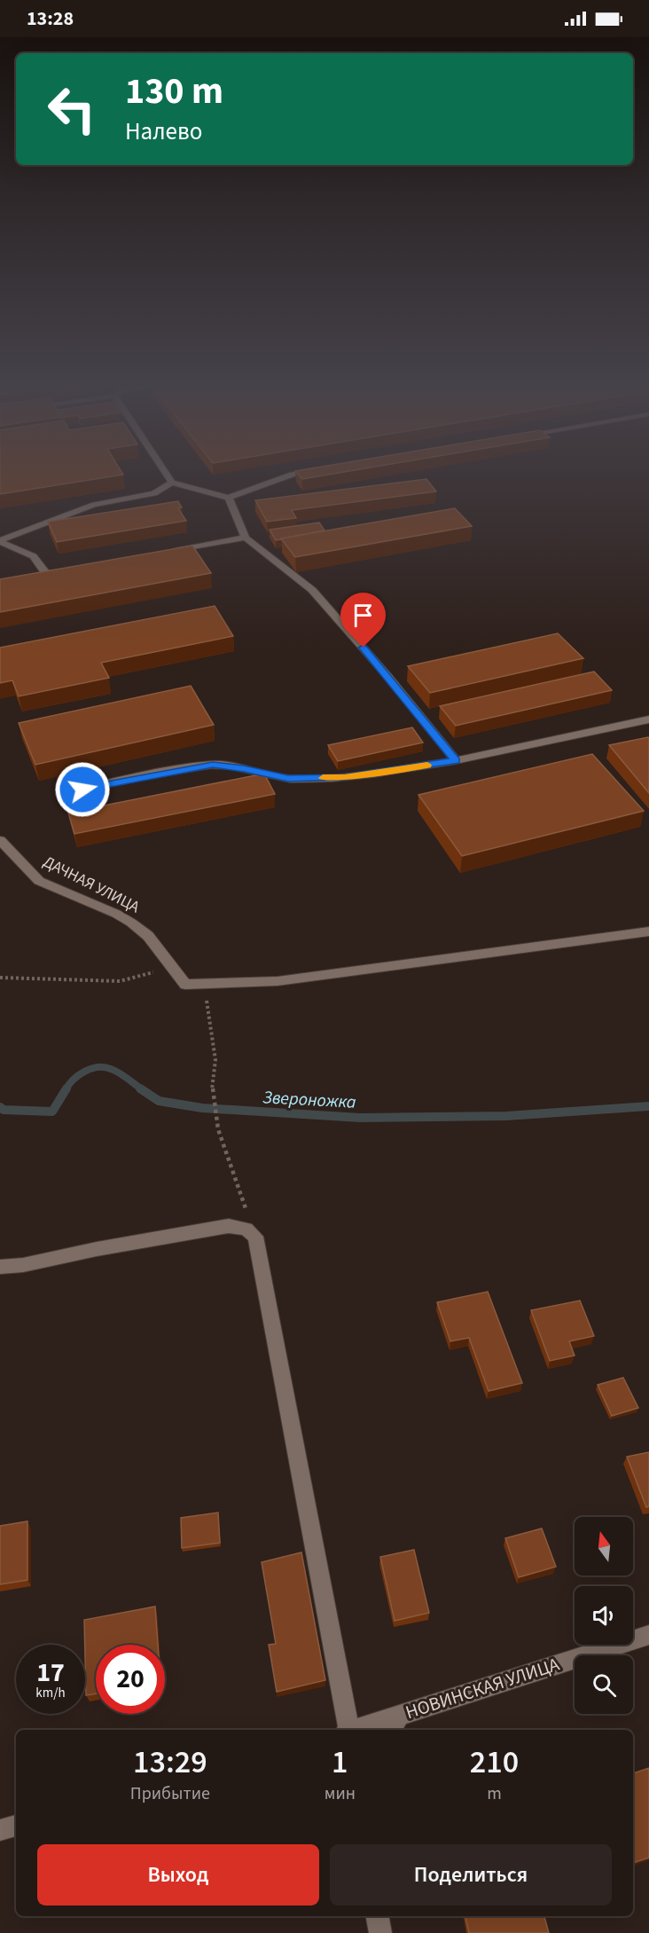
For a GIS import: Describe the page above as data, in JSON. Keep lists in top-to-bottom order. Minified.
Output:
{"streets":{"street":["ДАЧНАЯ УЛИЦА","НОВИНСКАЯ УЛИЦА"]},"water":["Звероножка"],"north":"top","page":{"status":"13:28","turn":["130 m","Налево"],"speed":"17 km/h","limit":"20","eta":["13:29","Прибытие","1","мин","210","m"],"buttons":["Выход","Поделиться"]}}
